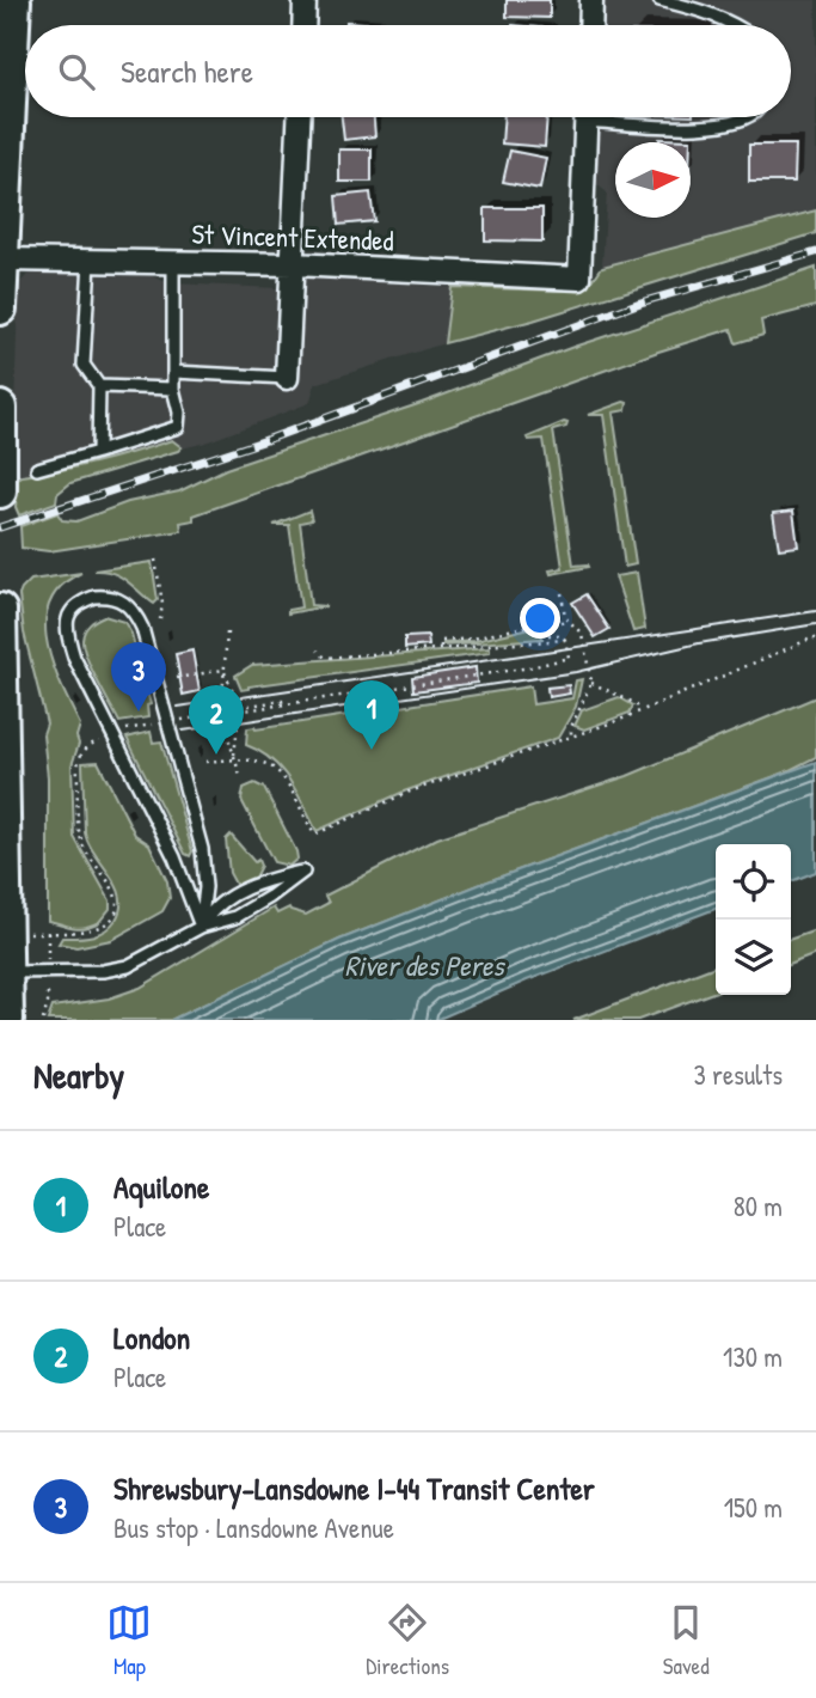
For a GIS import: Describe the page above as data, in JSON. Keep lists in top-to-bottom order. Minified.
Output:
{"streets":{"street":["St Vincent Extended"]},"water":["River des Peres"],"north":"right","page":{"search":"Search here","pins":["3","1","2"],"heading":["Nearby","3 results"],"list":[{"mark":"1","name":"Aquilone","note":"Place","value":"80 m"},{"mark":"2","name":"London","note":"Place","value":"130 m"},{"mark":"3","name":"Shrewsbury-Lansdowne I-44 Transit Center","note":"Bus stop · Lansdowne Avenue","value":"150 m"}],"nav":["Map","Directions","Saved"]}}
